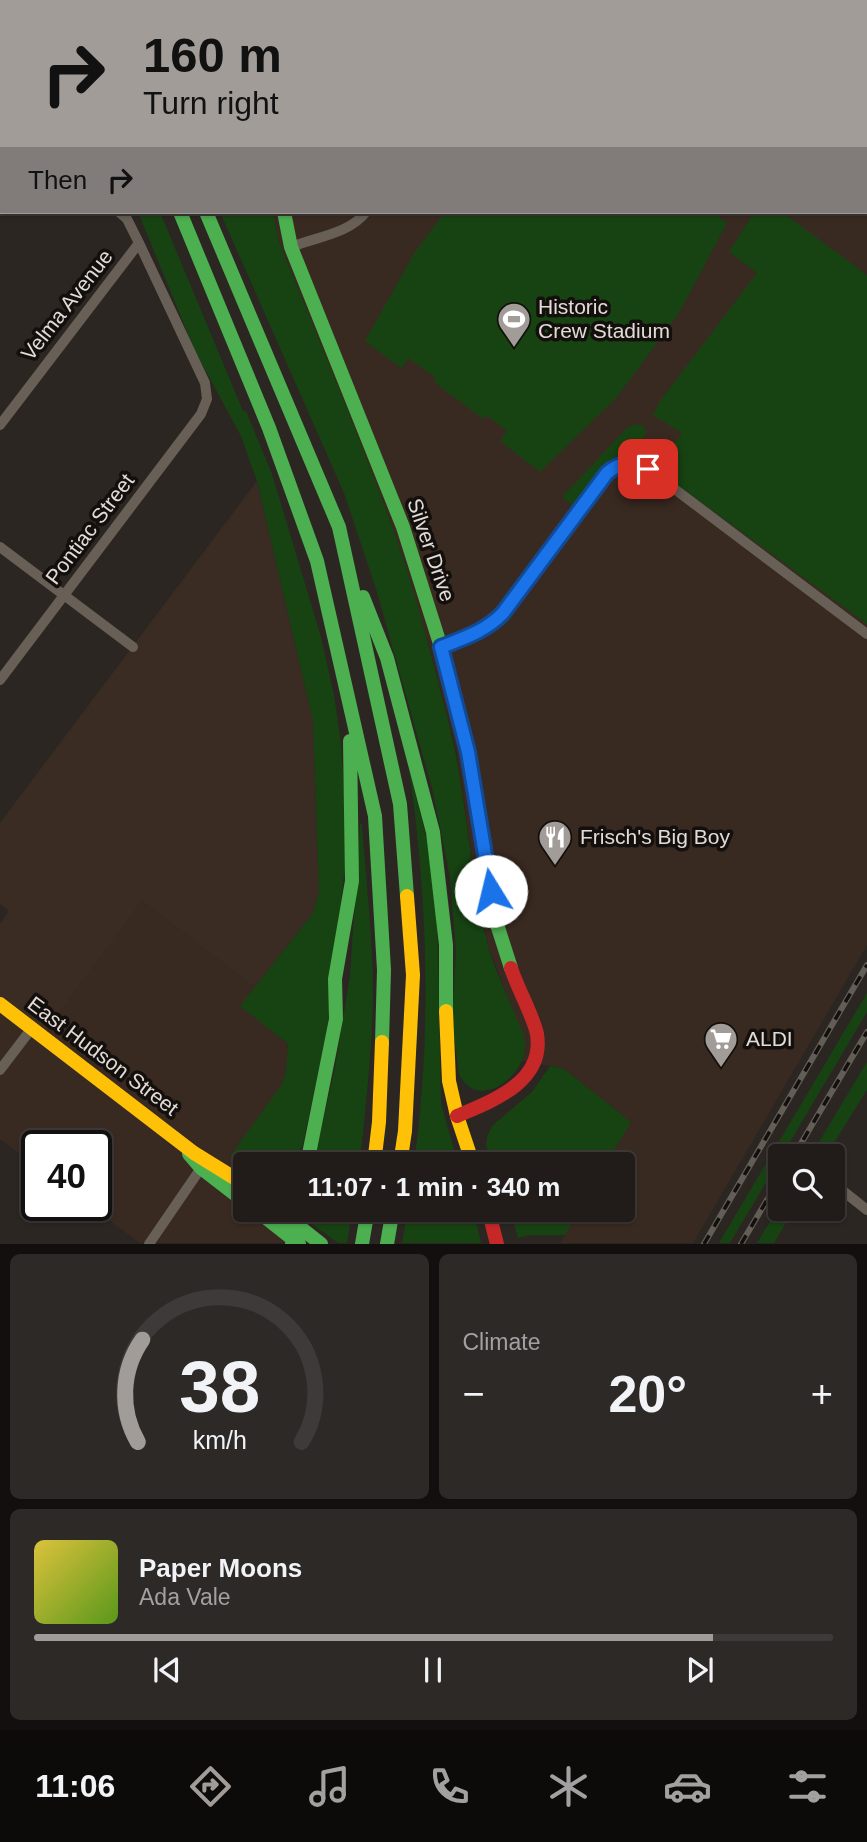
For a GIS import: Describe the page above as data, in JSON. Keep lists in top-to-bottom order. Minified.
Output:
{"streets":{"main road":["Silver Drive","East Hudson Street"],"street":["Velma Avenue","Pontiac Street"]},"crossings":[["Velma Avenue","Pontiac Street"]],"places":{"sports":["Historic Crew Stadium"],"restaurant":["Frisch's Big Boy"],"supermarket":["ALDI"]},"page":{"turn":["160 m","Turn right"],"then":"Then","limit":"40","trip":"11:07 · 1 min · 340 m","tile":"Climate","heat":["−","20°","+"],"song":["Paper Moons","Ada Vale"],"tabs":"11:06","gauge":["38","km/h"]}}
